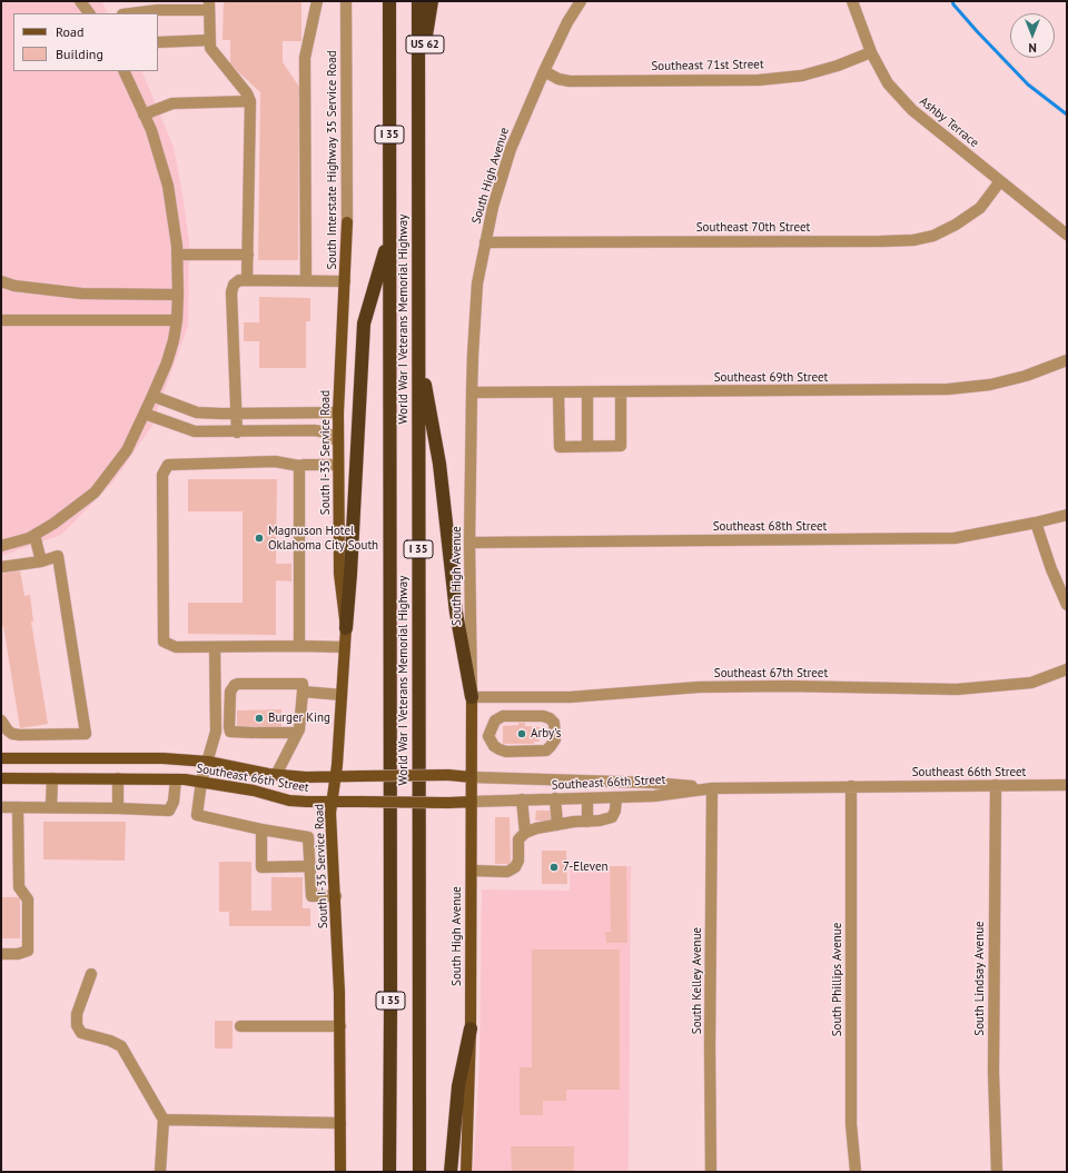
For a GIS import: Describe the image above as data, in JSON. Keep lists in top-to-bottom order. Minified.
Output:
{"streets":{"highway":["US 62","I 35","World War I Veterans Memorial Highway"],"main road":["South Interstate Highway 35 Service Road","South High Avenue","South I-35 Service Road","Southeast 66th Street"],"street":["Southeast 71st Street","Ashby Terrace","Southeast 70th Street","Southeast 69th Street","Southeast 68th Street","Southeast 67th Street","South Lindsay Avenue","South Phillips Avenue","South Kelley Avenue"]},"crossings":[["US 62","World War I Veterans Memorial Highway"],["Southeast 71st Street","Ashby Terrace"],["Southeast 71st Street","South High Avenue"],["Ashby Terrace","Southeast 70th Street"],["South Interstate Highway 35 Service Road","South I-35 Service Road"],["South High Avenue","Southeast 70th Street"],["South High Avenue","Southeast 69th Street"],["South High Avenue","Southeast 68th Street"],["South High Avenue","Southeast 67th Street"],["South High Avenue","Southeast 66th Street"],["South I-35 Service Road","Southeast 66th Street"],["Southeast 66th Street","South Lindsay Avenue"],["Southeast 66th Street","South Phillips Avenue"],["Southeast 66th Street","South Kelley Avenue"]],"places":["Magnuson Hotel Oklahoma City South","Burger King","Arby's","7-Eleven"],"legend":["Road","Building"],"north":"bottom"}
